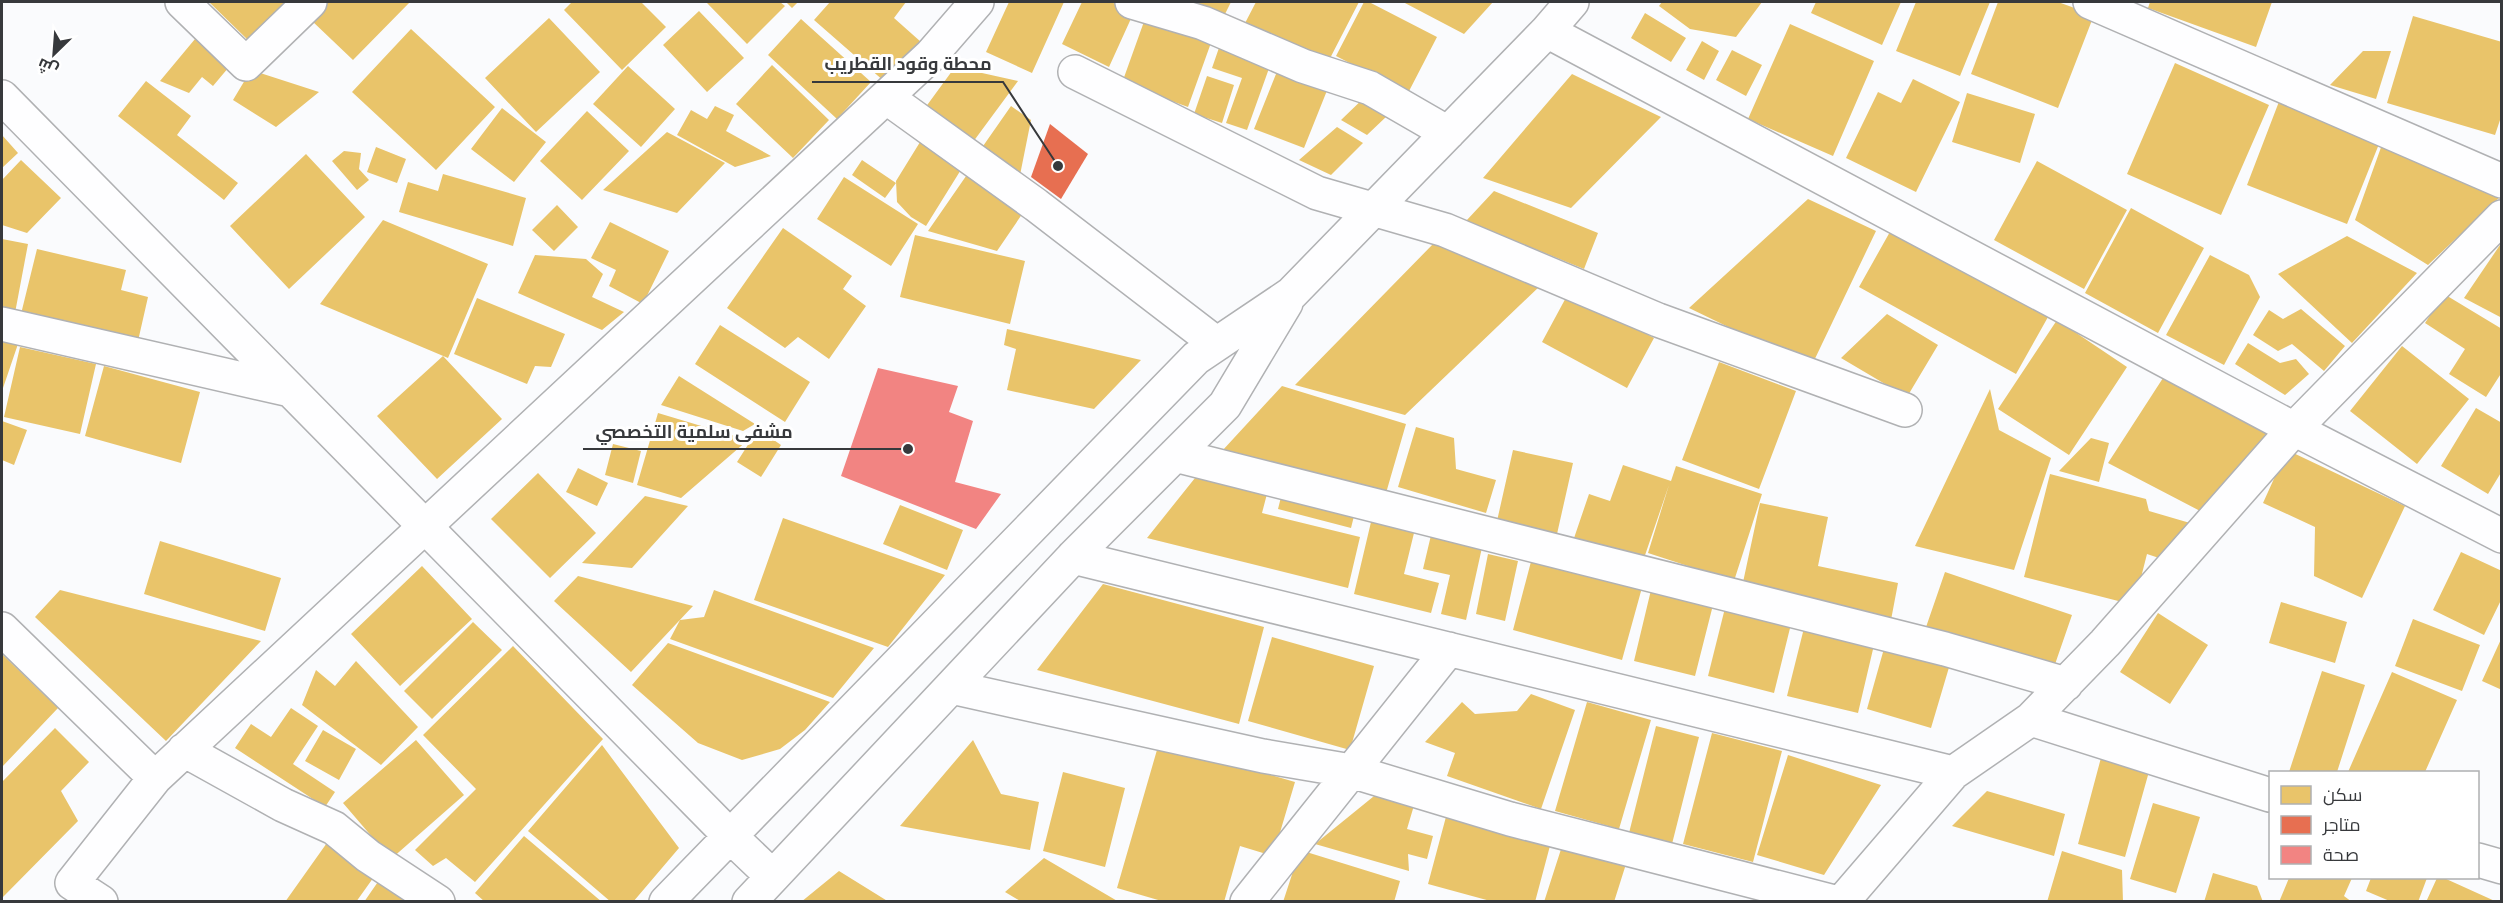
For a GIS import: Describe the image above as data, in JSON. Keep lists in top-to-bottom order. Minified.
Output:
{"places":["محطة وقود القطريب","مشفى سلمية التخصصي"],"legend":["سكن","متاجر","صحة"],"north":"bottom left"}
